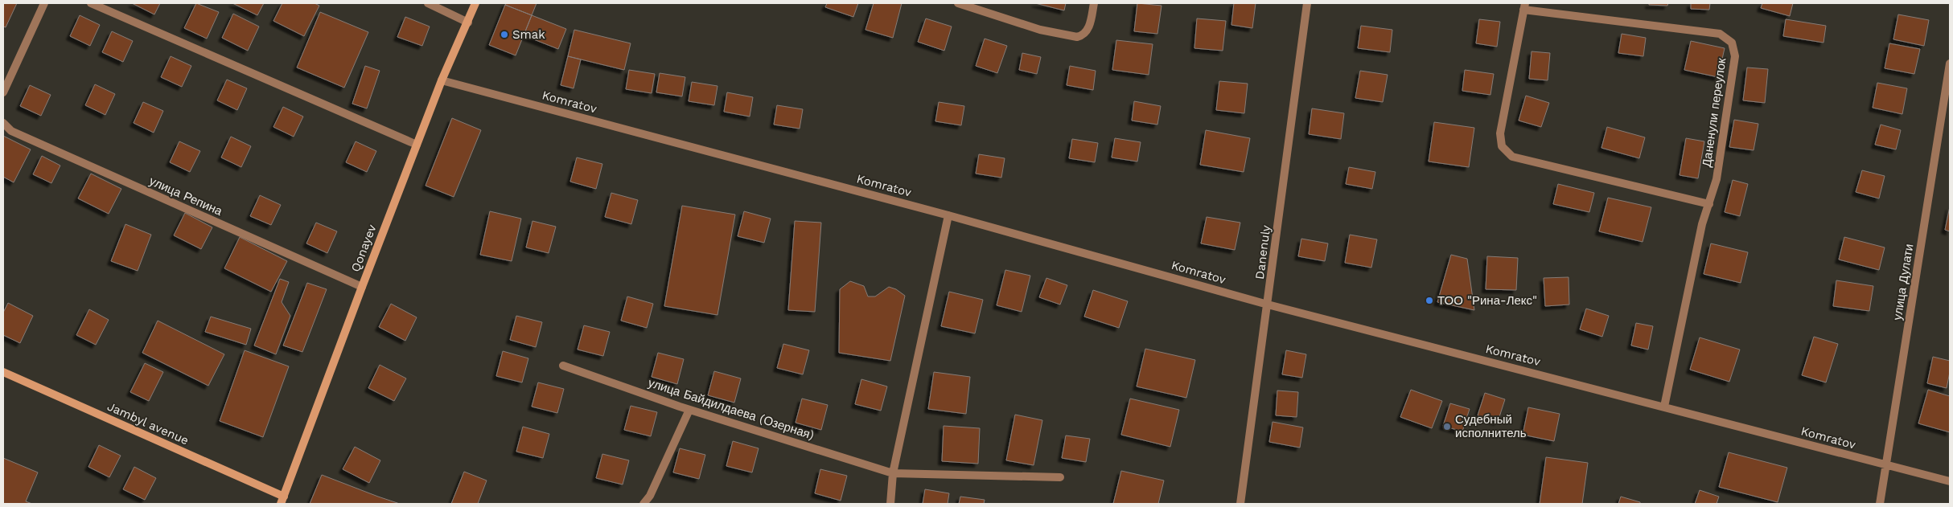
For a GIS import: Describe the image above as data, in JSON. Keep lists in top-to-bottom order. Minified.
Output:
{"streets":{"main road":["Qonayev","Jambyl avenue"],"street":["Komratov","Даненули переулок","улица Репина","Danenuly","улица Дулати","улица Байдилдаева (Озерная)"]},"crossings":[["Komratov","Даненули переулок"],["Komratov","Qonayev"],["Komratov","Danenuly"],["Komratov","улица Дулати"],["улица Репина","Qonayev"],["Qonayev","Jambyl avenue"]],"places":["Smak","ТОО \"Рина-Лекс\"","Судебный исполнитель"]}
